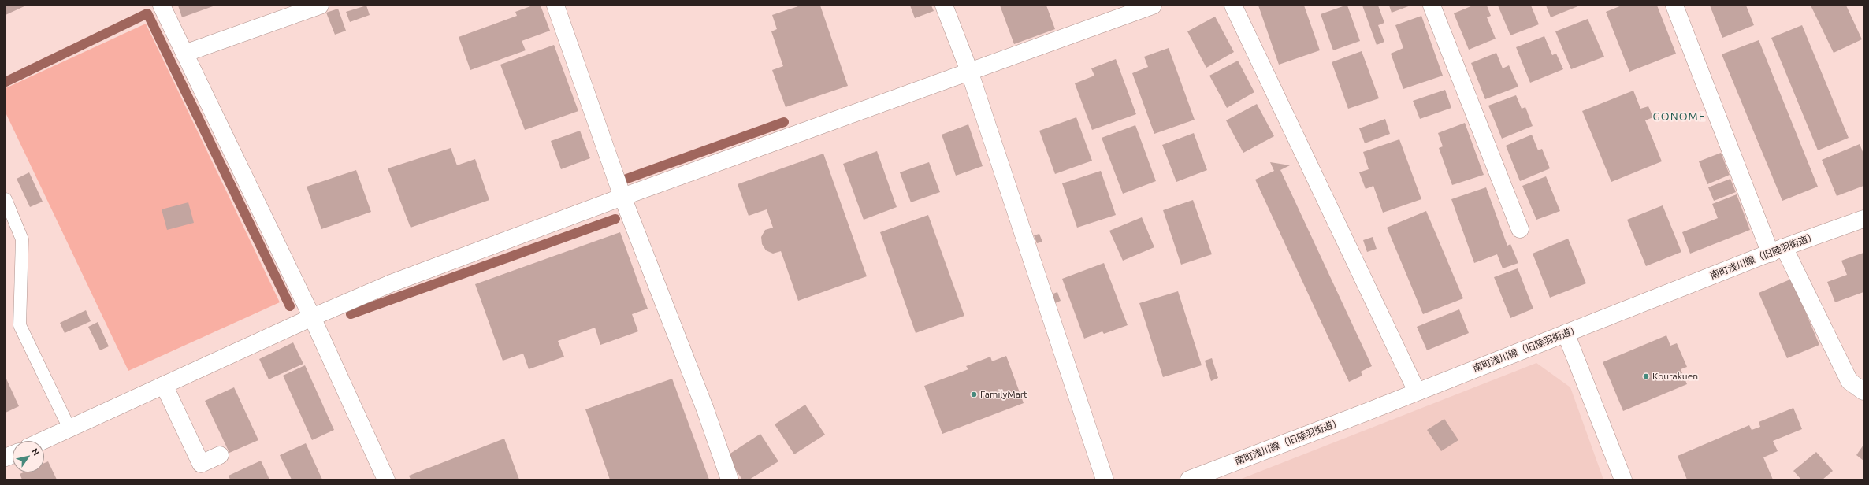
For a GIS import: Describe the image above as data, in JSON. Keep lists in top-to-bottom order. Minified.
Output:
{"streets":{"street":["南町浅川線（旧陸羽街道）"]},"districts":["GONOME"],"places":["Kourakuen","FamilyMart"],"north":"top right"}
